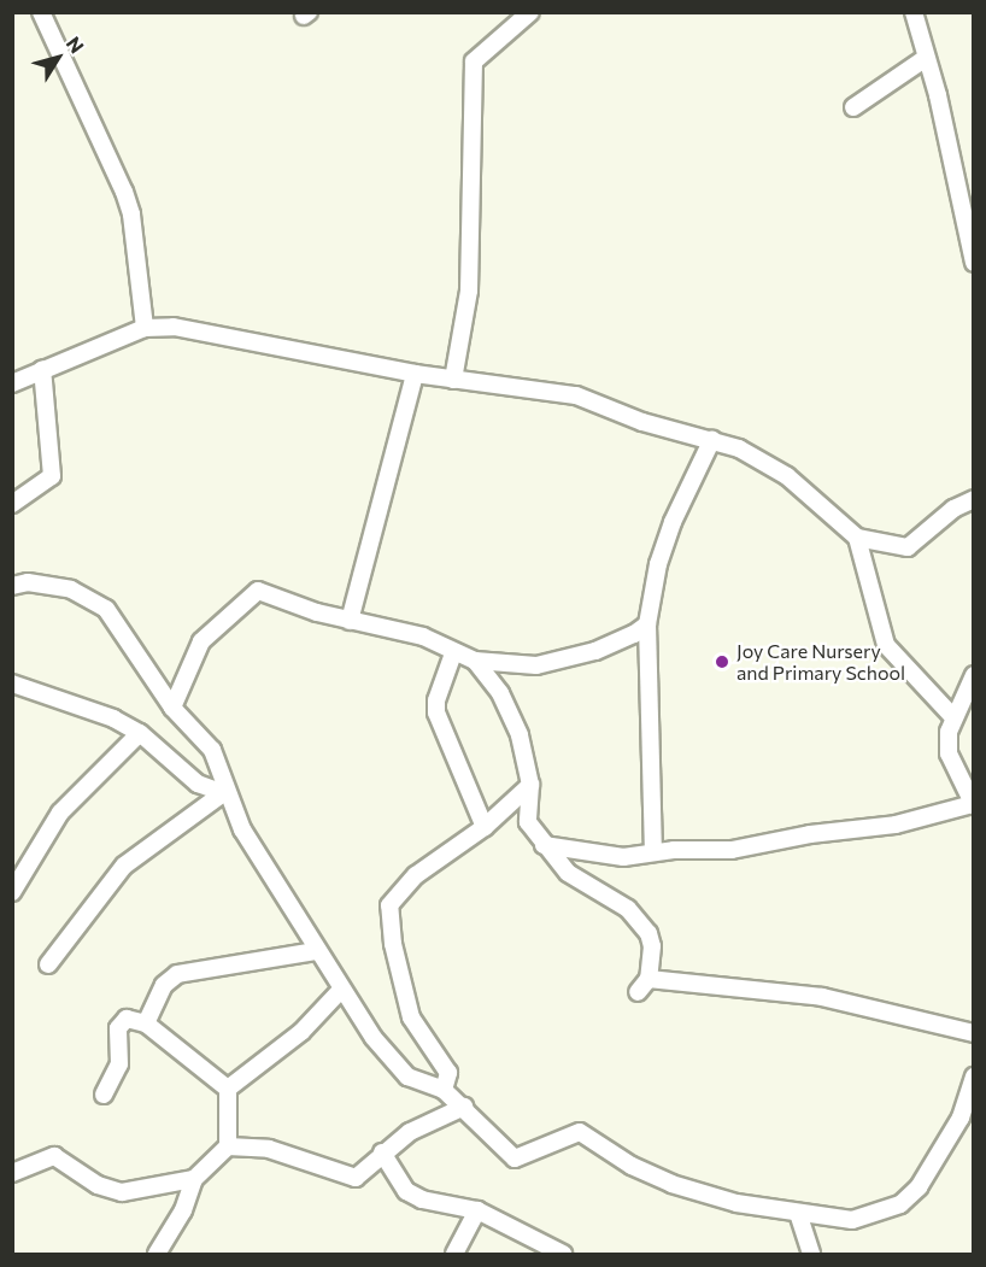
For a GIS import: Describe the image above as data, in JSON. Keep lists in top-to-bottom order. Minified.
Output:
{"places":["Joy Care Nursery and Primary School"],"north":"top right"}
